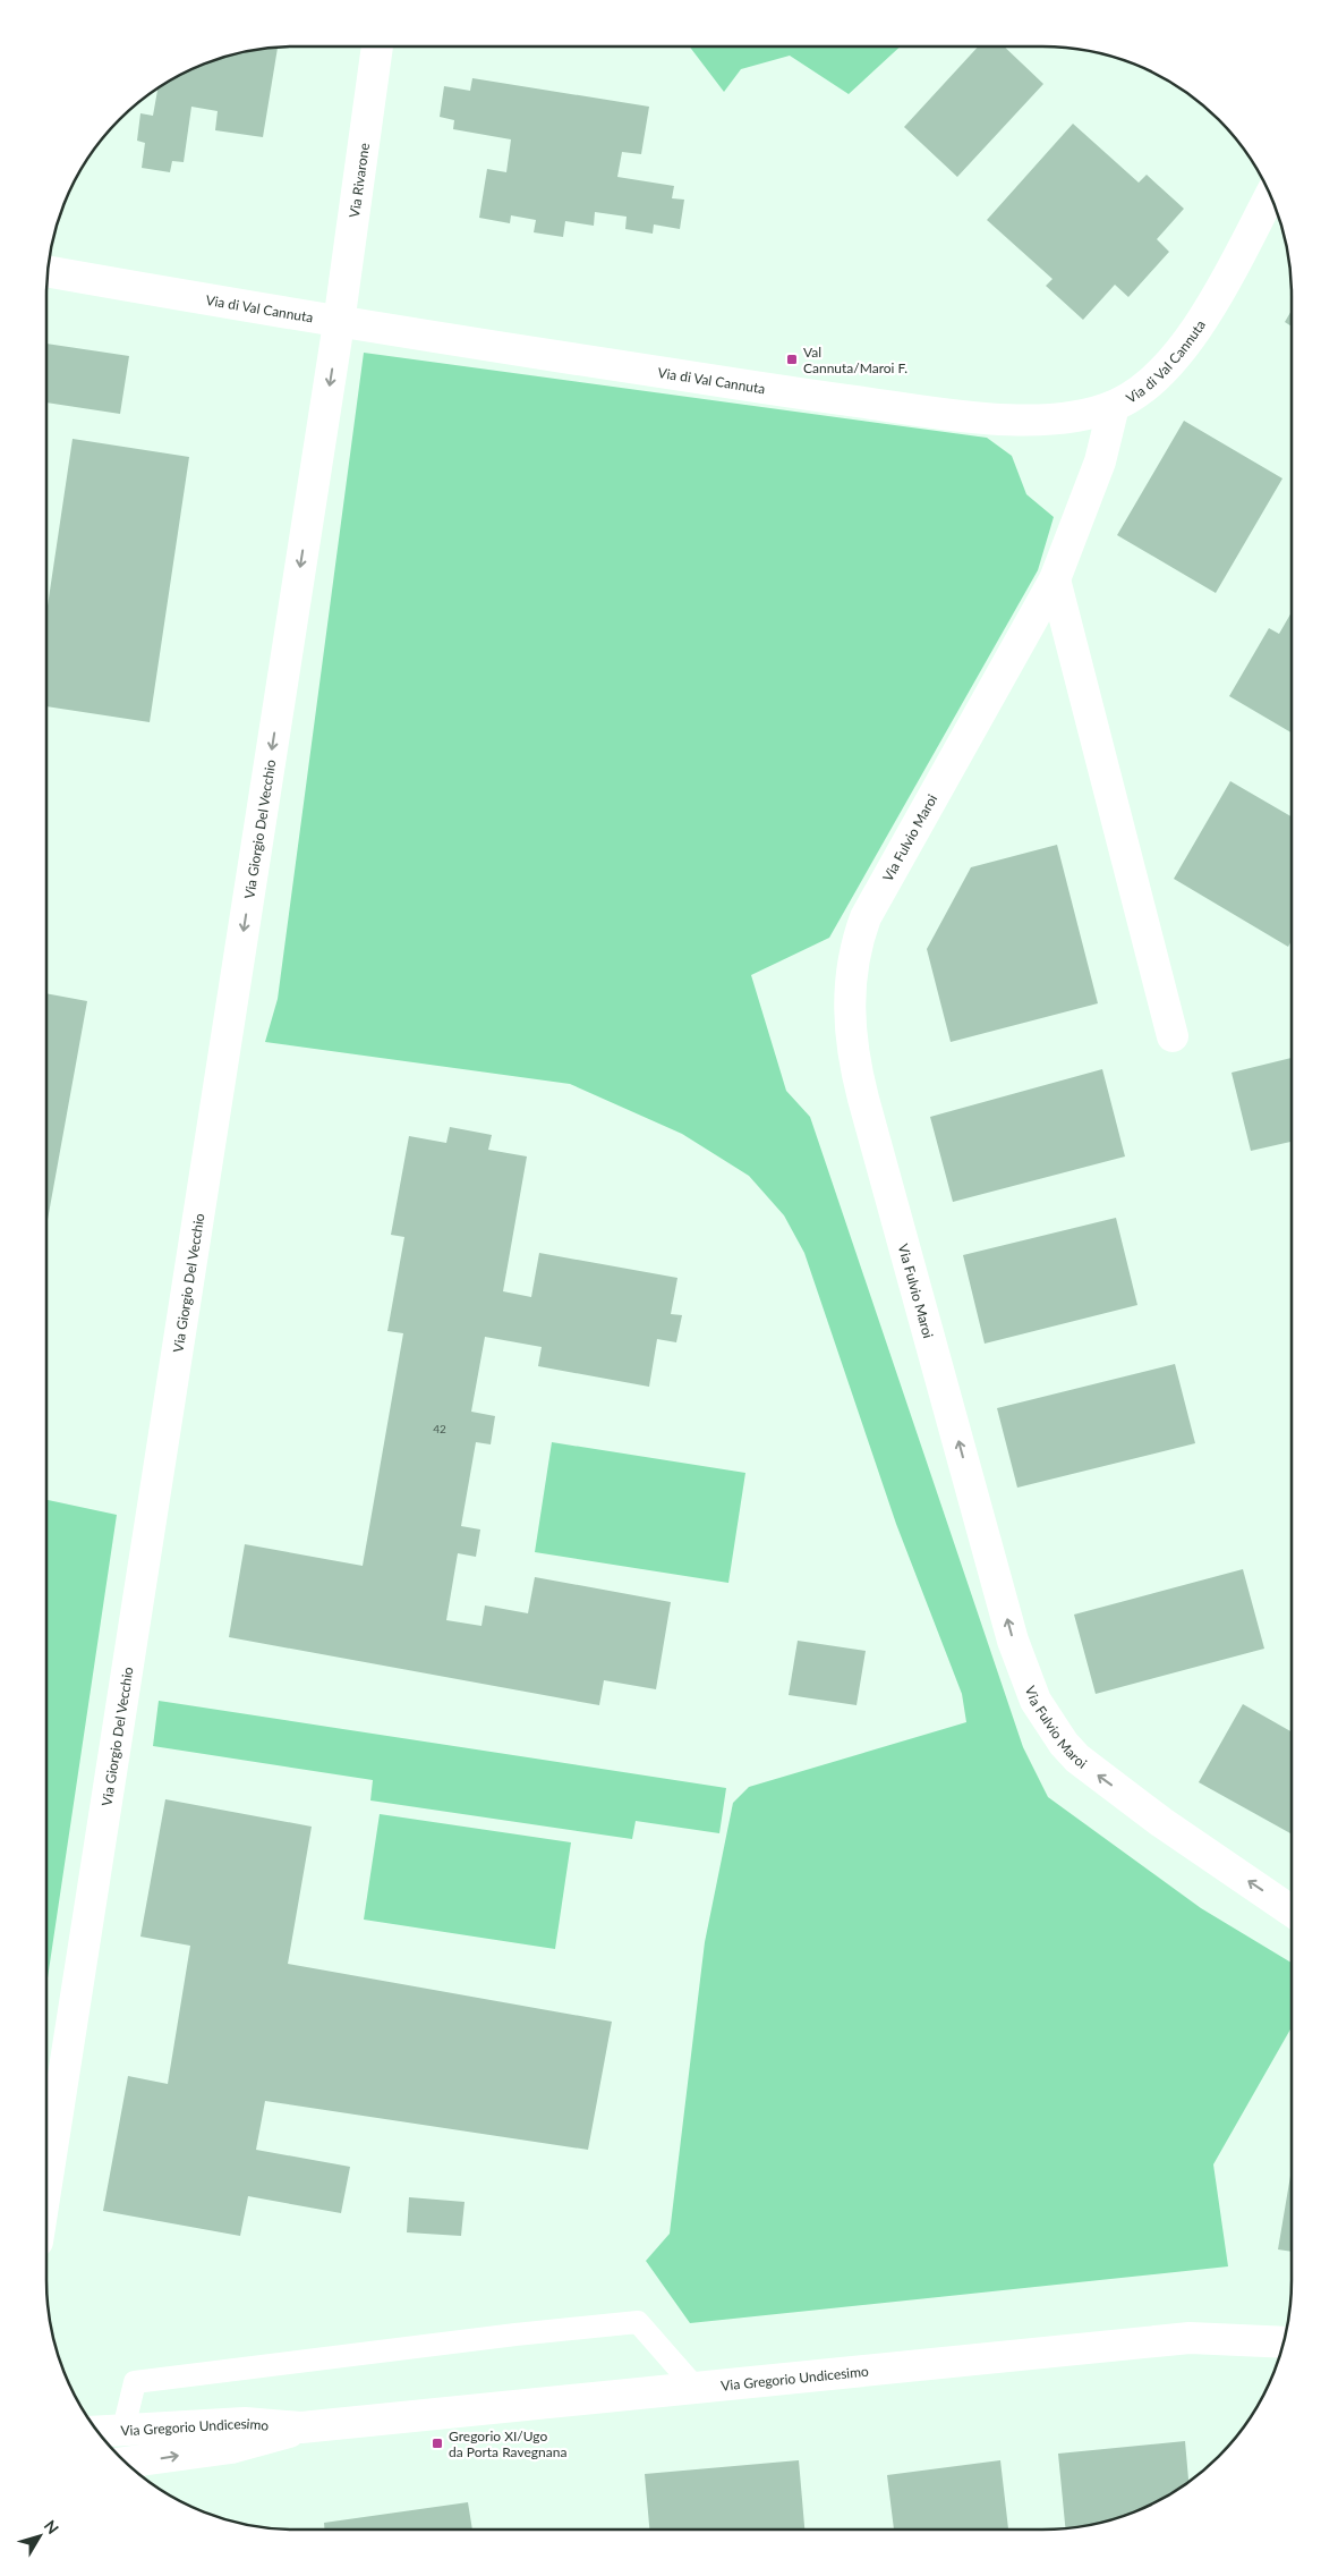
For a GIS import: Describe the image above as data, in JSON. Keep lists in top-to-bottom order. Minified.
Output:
{"streets":{"street":["Via Rivarone","Via di Val Cannuta","Via Giorgio Del Vecchio","Via Fulvio Maroi","Via Gregorio Undicesimo"]},"crossings":[["Via Rivarone","Via di Val Cannuta"],["Via Rivarone","Via Giorgio Del Vecchio"],["Via di Val Cannuta","Via Giorgio Del Vecchio"],["Via di Val Cannuta","Via Fulvio Maroi"]],"one_way":["Via Giorgio Del Vecchio","Via Fulvio Maroi"],"places":{"transit":["Val Cannuta/Maroi F.","Gregorio XI/Ugo da Porta Ravegnana"]},"house_numbers":["42"],"north":"top right"}
